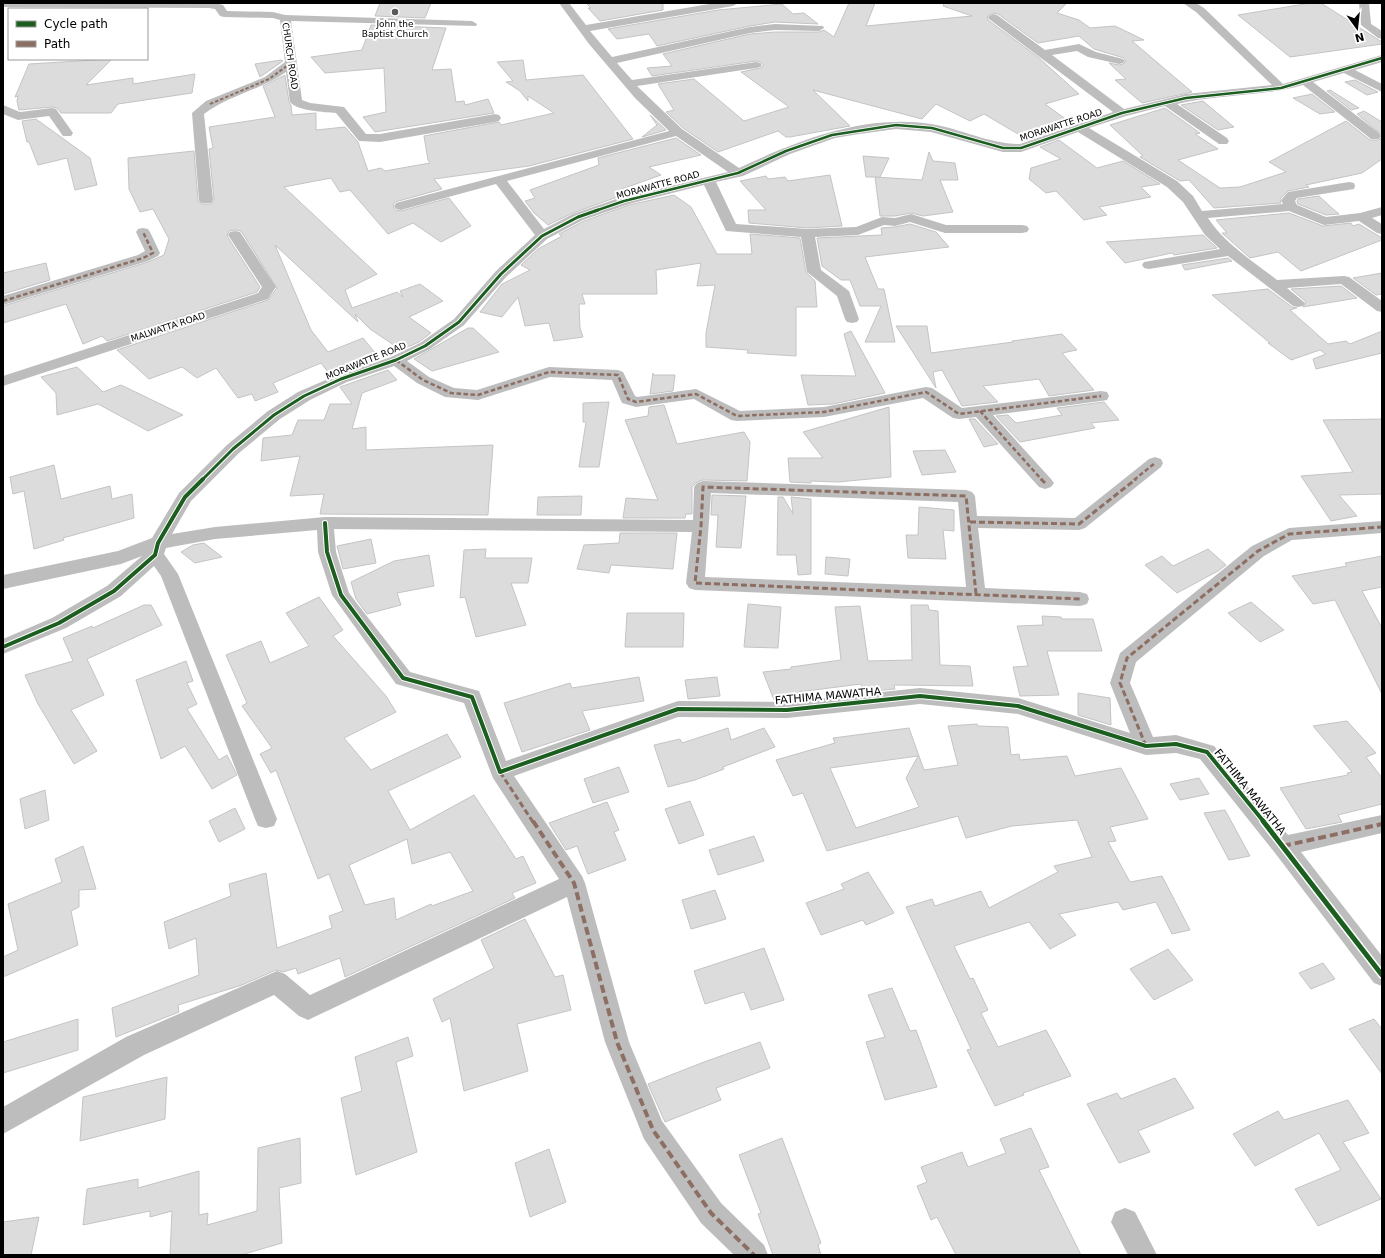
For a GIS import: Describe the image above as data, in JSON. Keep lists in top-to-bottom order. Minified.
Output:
{"streets":{"street":["CHURCH ROAD","MORAWATTE ROAD","MALWATTA ROAD","FATHIMA MAWATHA"]},"places":["John the Baptist Church"],"legend":["Cycle path","Path"],"north":"bottom"}
